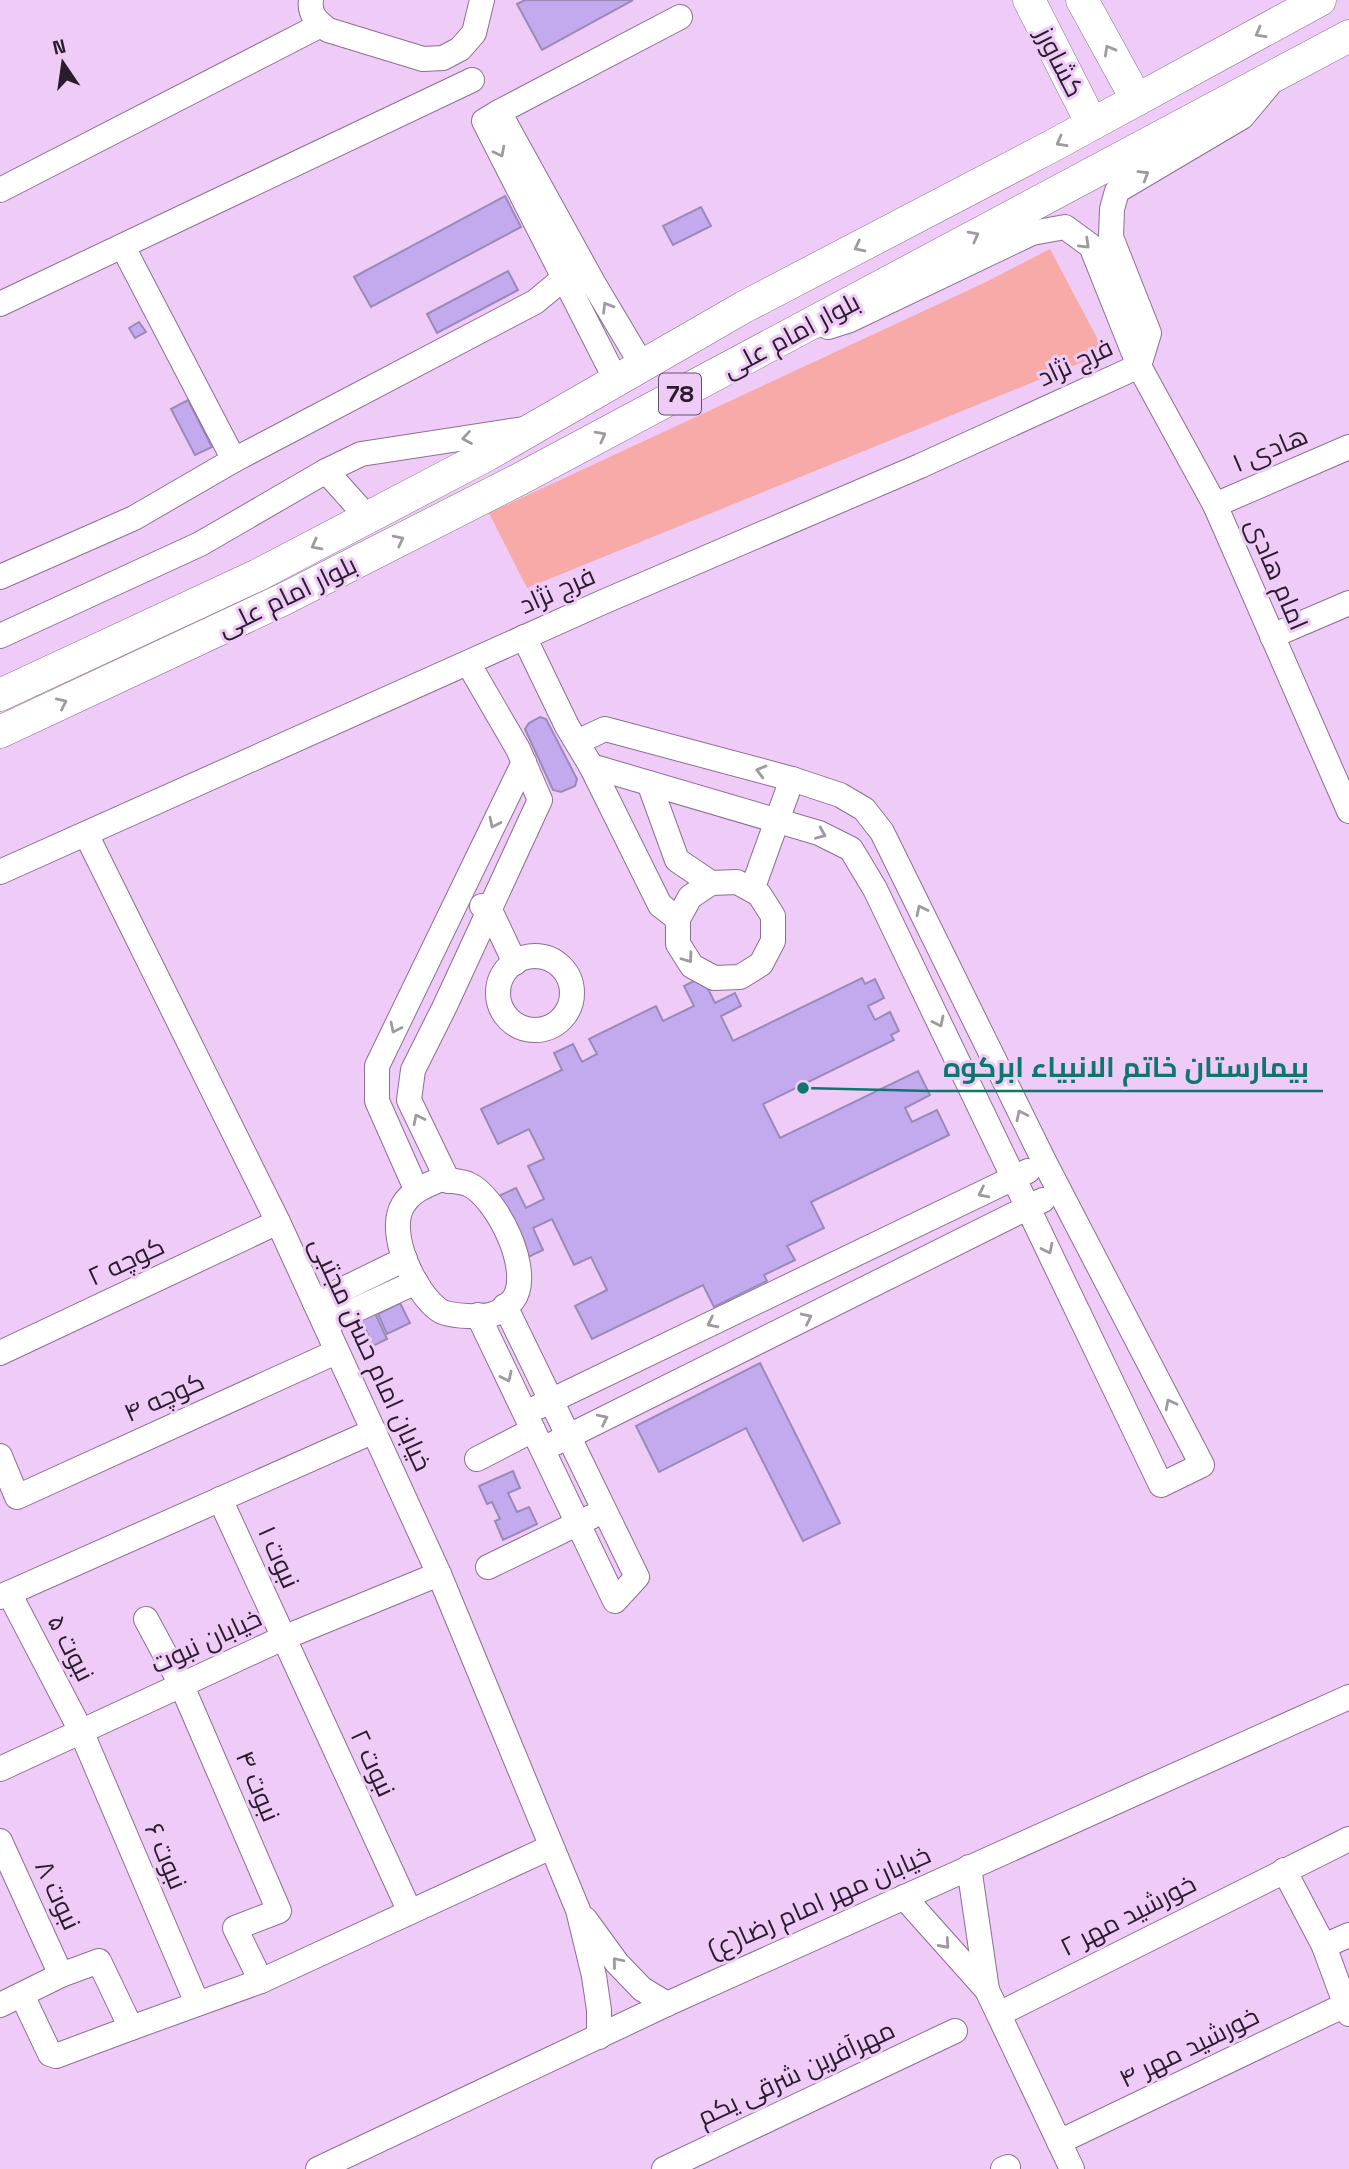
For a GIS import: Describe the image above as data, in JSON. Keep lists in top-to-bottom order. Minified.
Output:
{"streets":{"main road":["کشاورز","بلوار امام علی","78"],"street":["فرج نژاد","هادی ۱","امام هادی","کوچه ۲","خیابان امام حسن مجتبی","کوچه ۴","نبوت ۱","خیابان نبوت","نبوت ۵","نبوت ۲","نبوت ۴","نبوت ۶","نبوت ۸","خیابان مهر امام رضا(ع)","خورشید مهر ۲","خورشید مهر ۴","مهرآفرین شرقی یکم"]},"crossings":[["کشاورز","بلوار امام علی"],["بلوار امام علی","امام هادی"],["فرج نژاد","امام هادی"],["فرج نژاد","خیابان امام حسن مجتبی"],["هادی ۱","امام هادی"],["کوچه ۲","خیابان امام حسن مجتبی"],["خیابان امام حسن مجتبی","کوچه ۴"],["خیابان امام حسن مجتبی","خیابان نبوت"],["خیابان امام حسن مجتبی","خیابان مهر امام رضا(ع)"],["نبوت ۱","خیابان نبوت"],["نبوت ۱","نبوت ۲"],["خیابان نبوت","نبوت ۵"],["خیابان نبوت","نبوت ۲"],["خیابان نبوت","نبوت ۴"],["خیابان نبوت","نبوت ۶"],["نبوت ۵","نبوت ۶"]],"places":["بیمارستان خاتم الانبیاء ابرکوه"],"north":"top"}
